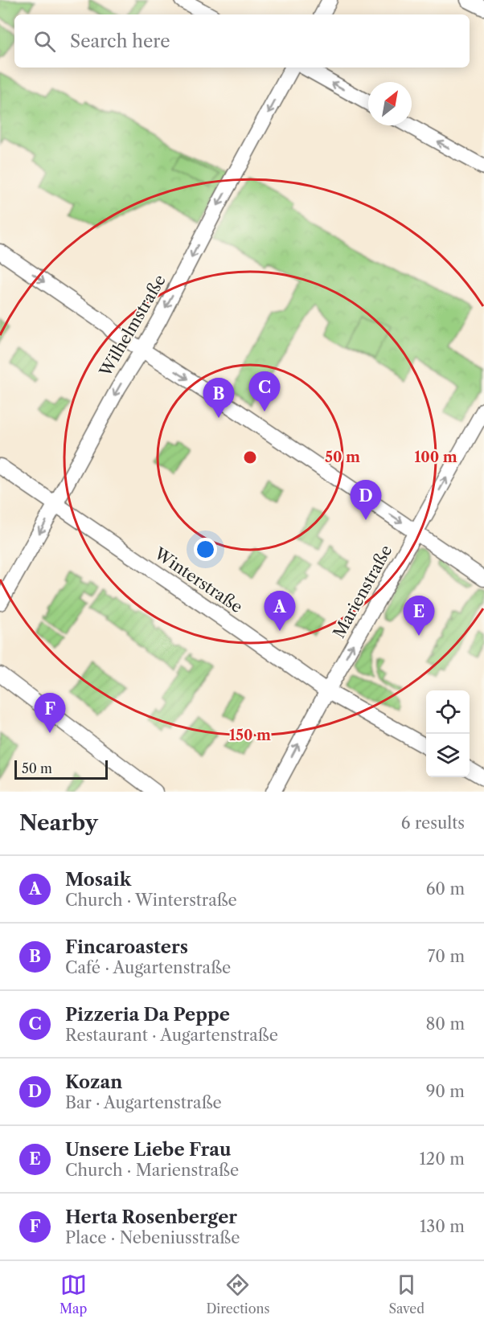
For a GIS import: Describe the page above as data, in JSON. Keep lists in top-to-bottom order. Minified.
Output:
{"streets":{"street":["Wilhelmstraße","Winterstraße","Marienstraße"]},"crossings":[["Wilhelmstraße","Winterstraße"],["Winterstraße","Marienstraße"]],"one_way":["Wilhelmstraße","Marienstraße"],"scale_bar":"50 m","north":"top right","page":{"search":"Search here","pins":["C","B","D","A","E","F"],"scale":"50 m","heading":["Nearby","6 results"],"list":[{"mark":"A","name":"Mosaik","note":"Church · Winterstraße","value":"60 m"},{"mark":"B","name":"Fincaroasters","note":"Café · Augartenstraße","value":"70 m"},{"mark":"C","name":"Pizzeria Da Peppe","note":"Restaurant · Augartenstraße","value":"80 m"},{"mark":"D","name":"Kozan","note":"Bar · Augartenstraße","value":"90 m"},{"mark":"E","name":"Unsere Liebe Frau","note":"Church · Marienstraße","value":"120 m"},{"mark":"F","name":"Herta Rosenberger","note":"Place · Nebeniusstraße","value":"130 m"}],"nav":["Map","Directions","Saved"]},"rings":["50 m","100 m","150 m"]}
